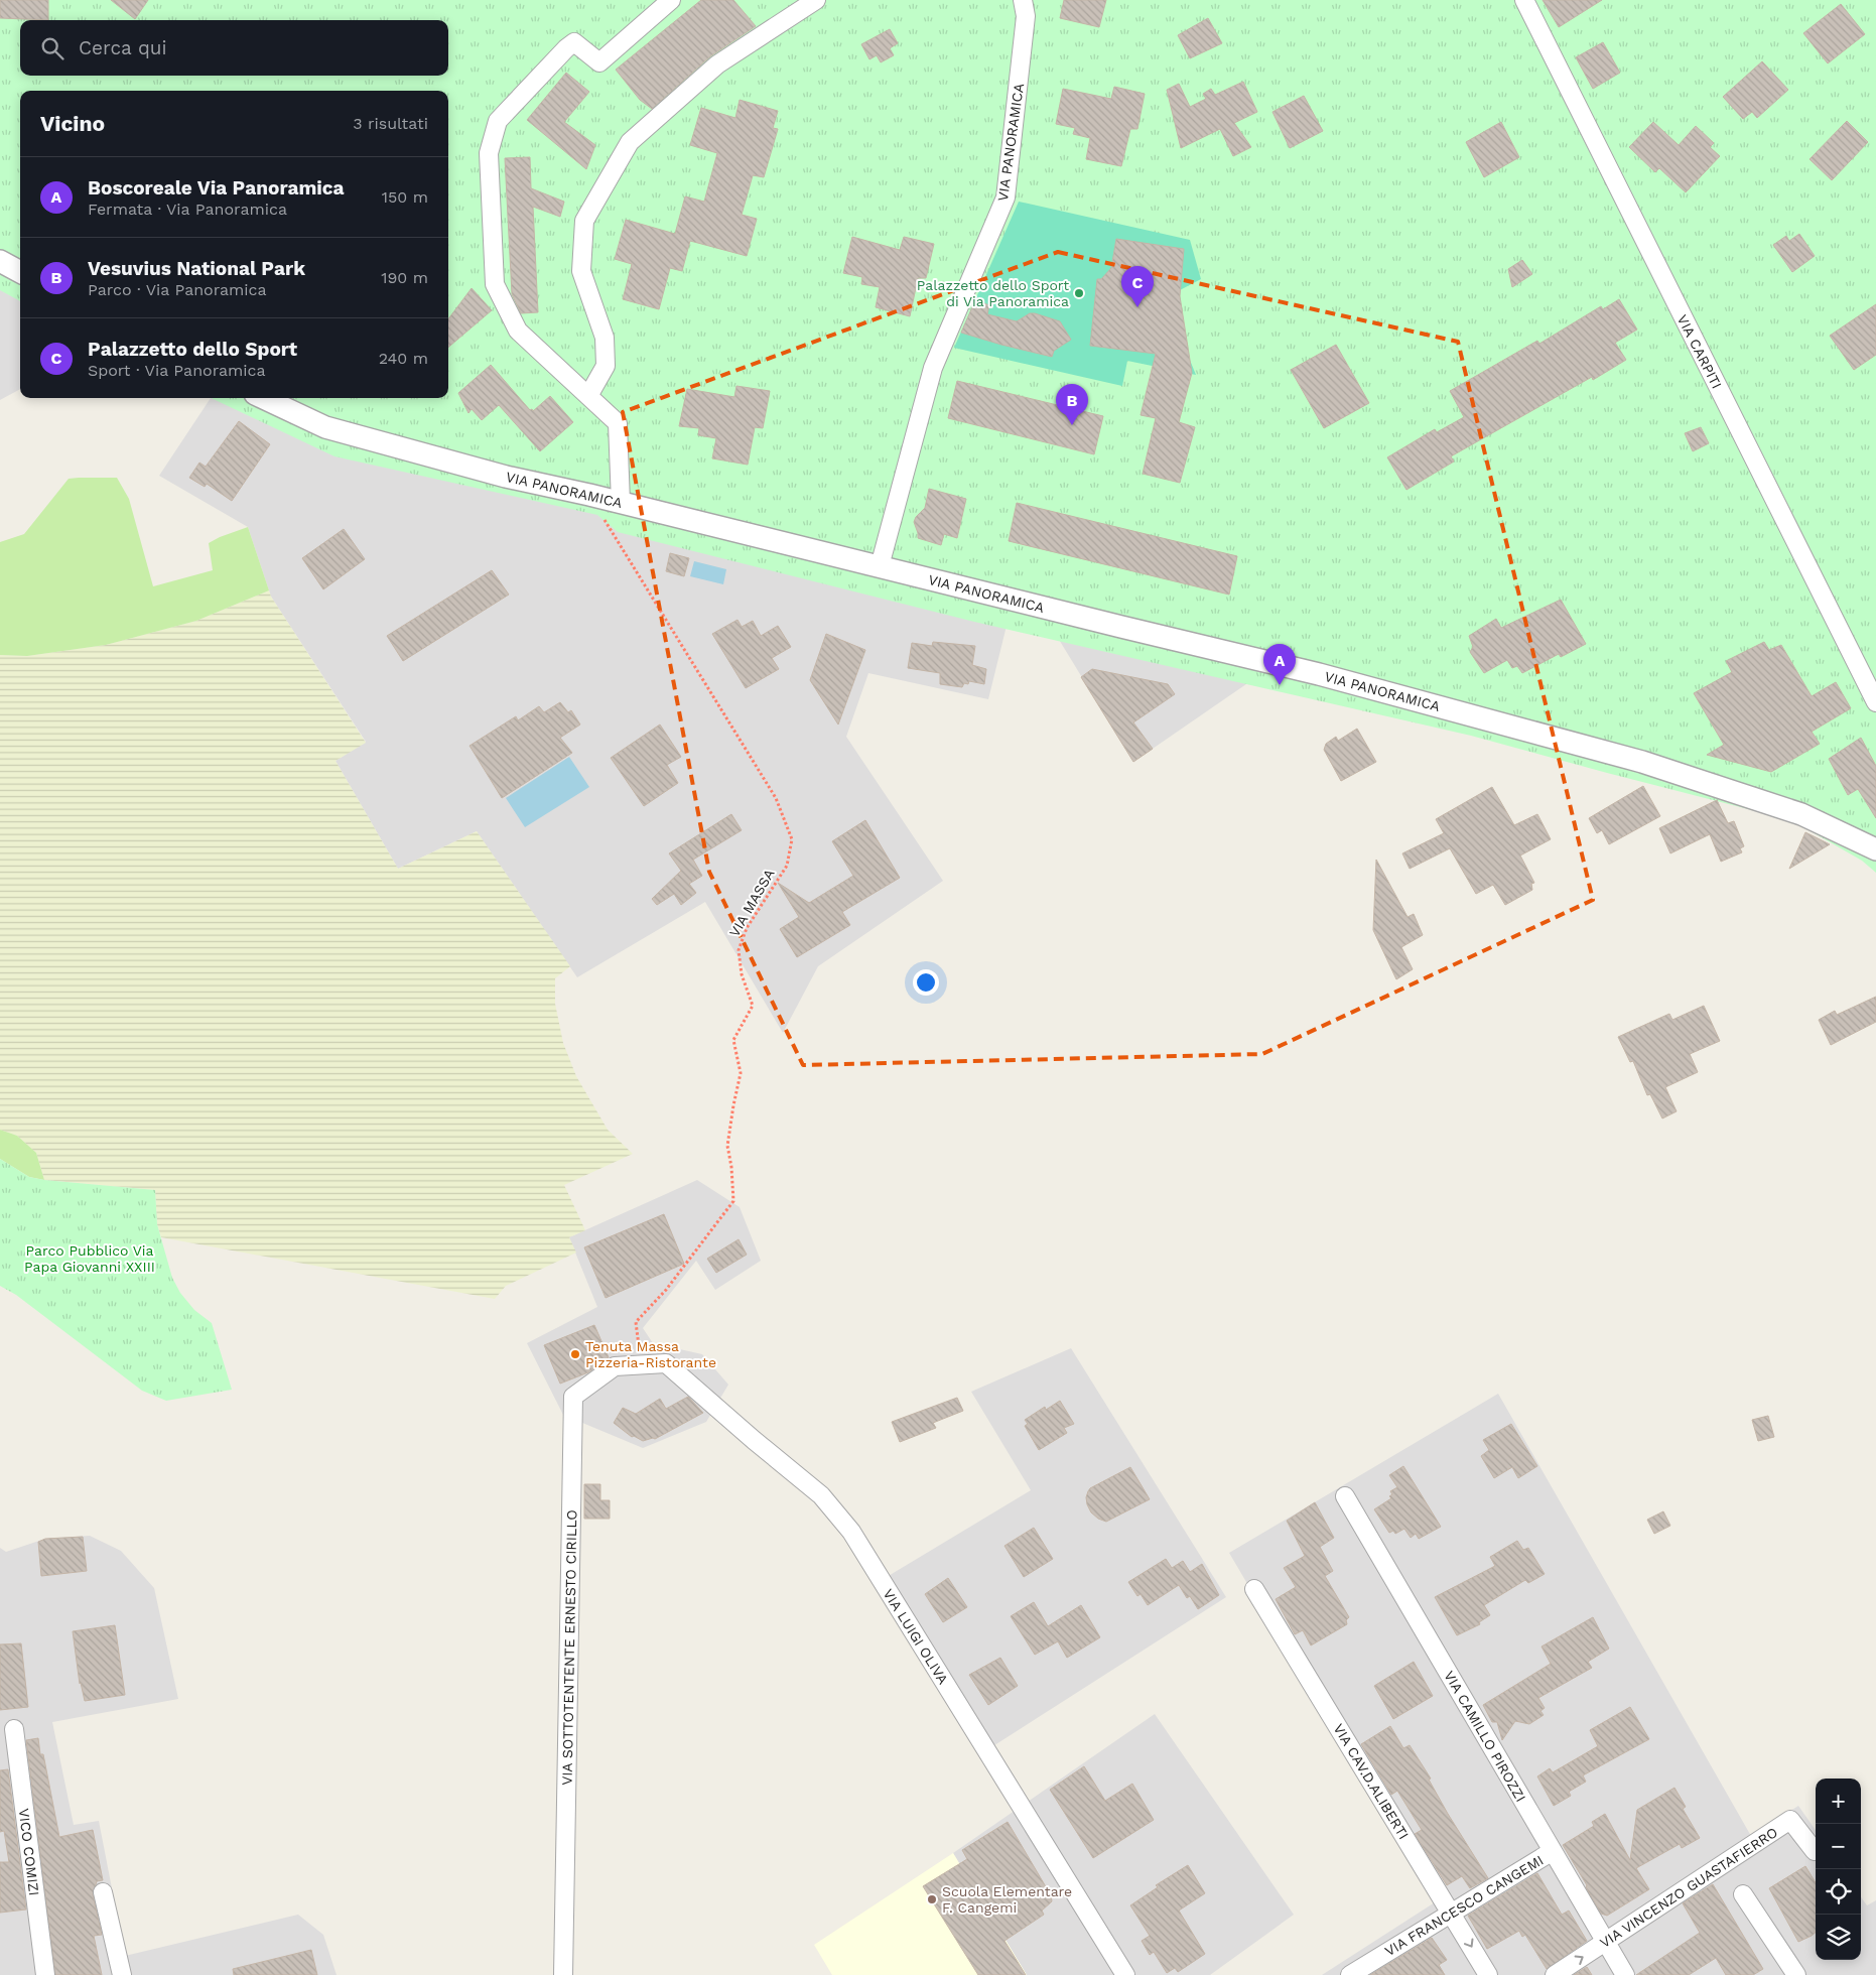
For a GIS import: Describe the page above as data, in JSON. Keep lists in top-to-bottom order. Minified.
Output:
{"streets":{"street":["VIA PANORAMICA","VIA CARPITI","VIA LUIGI OLIVA","VIA SOTTOTENTENTE ERNESTO CIRILLO","VIA CAMILLO PIROZZI","VIA CAV.D.ALIBERTI","VICO COMIZI","VIA VINCENZO GUASTAFIERRO","VIA FRANCESCO CANGEMI"],"path":["VIA MASSA"]},"crossings":[["VIA PANORAMICA","VIA MASSA"],["VIA MASSA","VIA LUIGI OLIVA"],["VIA MASSA","VIA SOTTOTENTENTE ERNESTO CIRILLO"],["VIA LUIGI OLIVA","VIA SOTTOTENTENTE ERNESTO CIRILLO"],["VIA CAMILLO PIROZZI","VIA VINCENZO GUASTAFIERRO"],["VIA CAMILLO PIROZZI","VIA FRANCESCO CANGEMI"],["VIA CAV.D.ALIBERTI","VIA FRANCESCO CANGEMI"]],"parks":["Parco Pubblico Via Papa Giovanni XXIII"],"places":["Palazzetto dello Sport di Via Panoramica","Tenuta Massa Pizzeria-Ristorante","Scuola Elementare F. Cangemi"],"page":{"search":"Cerca qui","heading":["Vicino","3 risultati"],"list":[{"mark":"A","name":"Boscoreale Via Panoramica","note":"Fermata · Via Panoramica","value":"150 m"},{"mark":"B","name":"Vesuvius National Park","note":"Parco · Via Panoramica","value":"190 m"},{"mark":"C","name":"Palazzetto dello Sport","note":"Sport · Via Panoramica","value":"240 m"}],"pins":["C","B","A"],"map_buttons":["+","−"]}}
